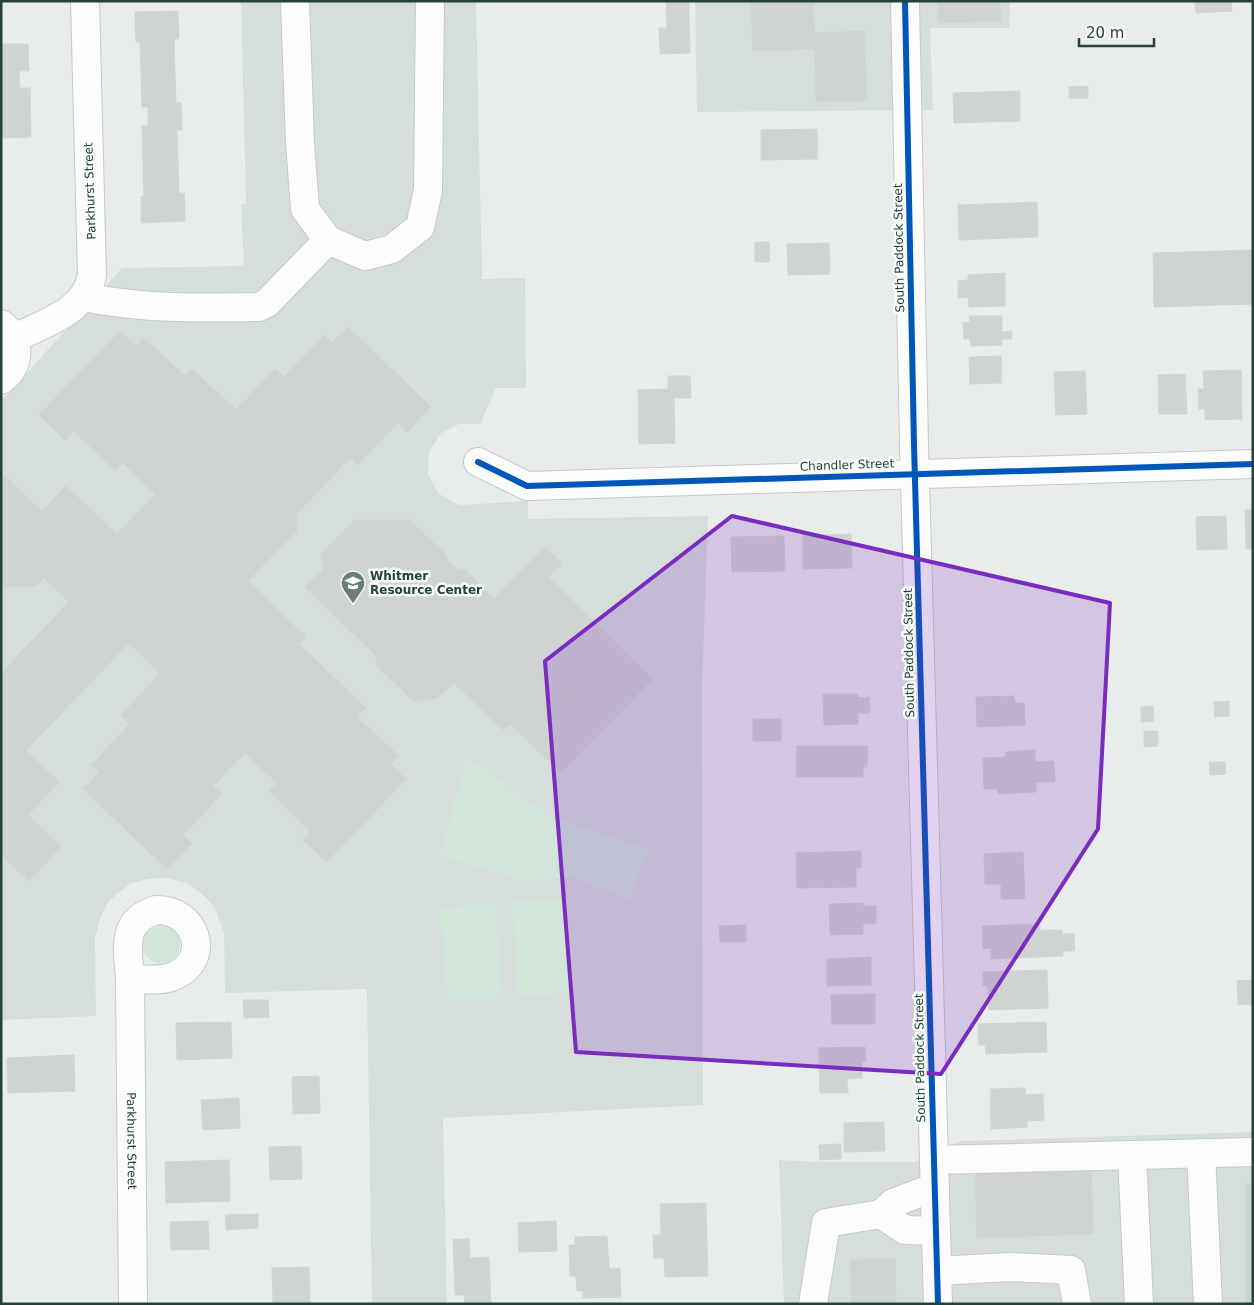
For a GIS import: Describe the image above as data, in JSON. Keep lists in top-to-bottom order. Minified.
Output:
{"streets":{"street":["Parkhurst Street","South Paddock Street","Chandler Street"]},"crossings":[["South Paddock Street","Chandler Street"]],"places":{"school or university":["Whitmer Resource Center"]},"scale_bar":"20 m"}
